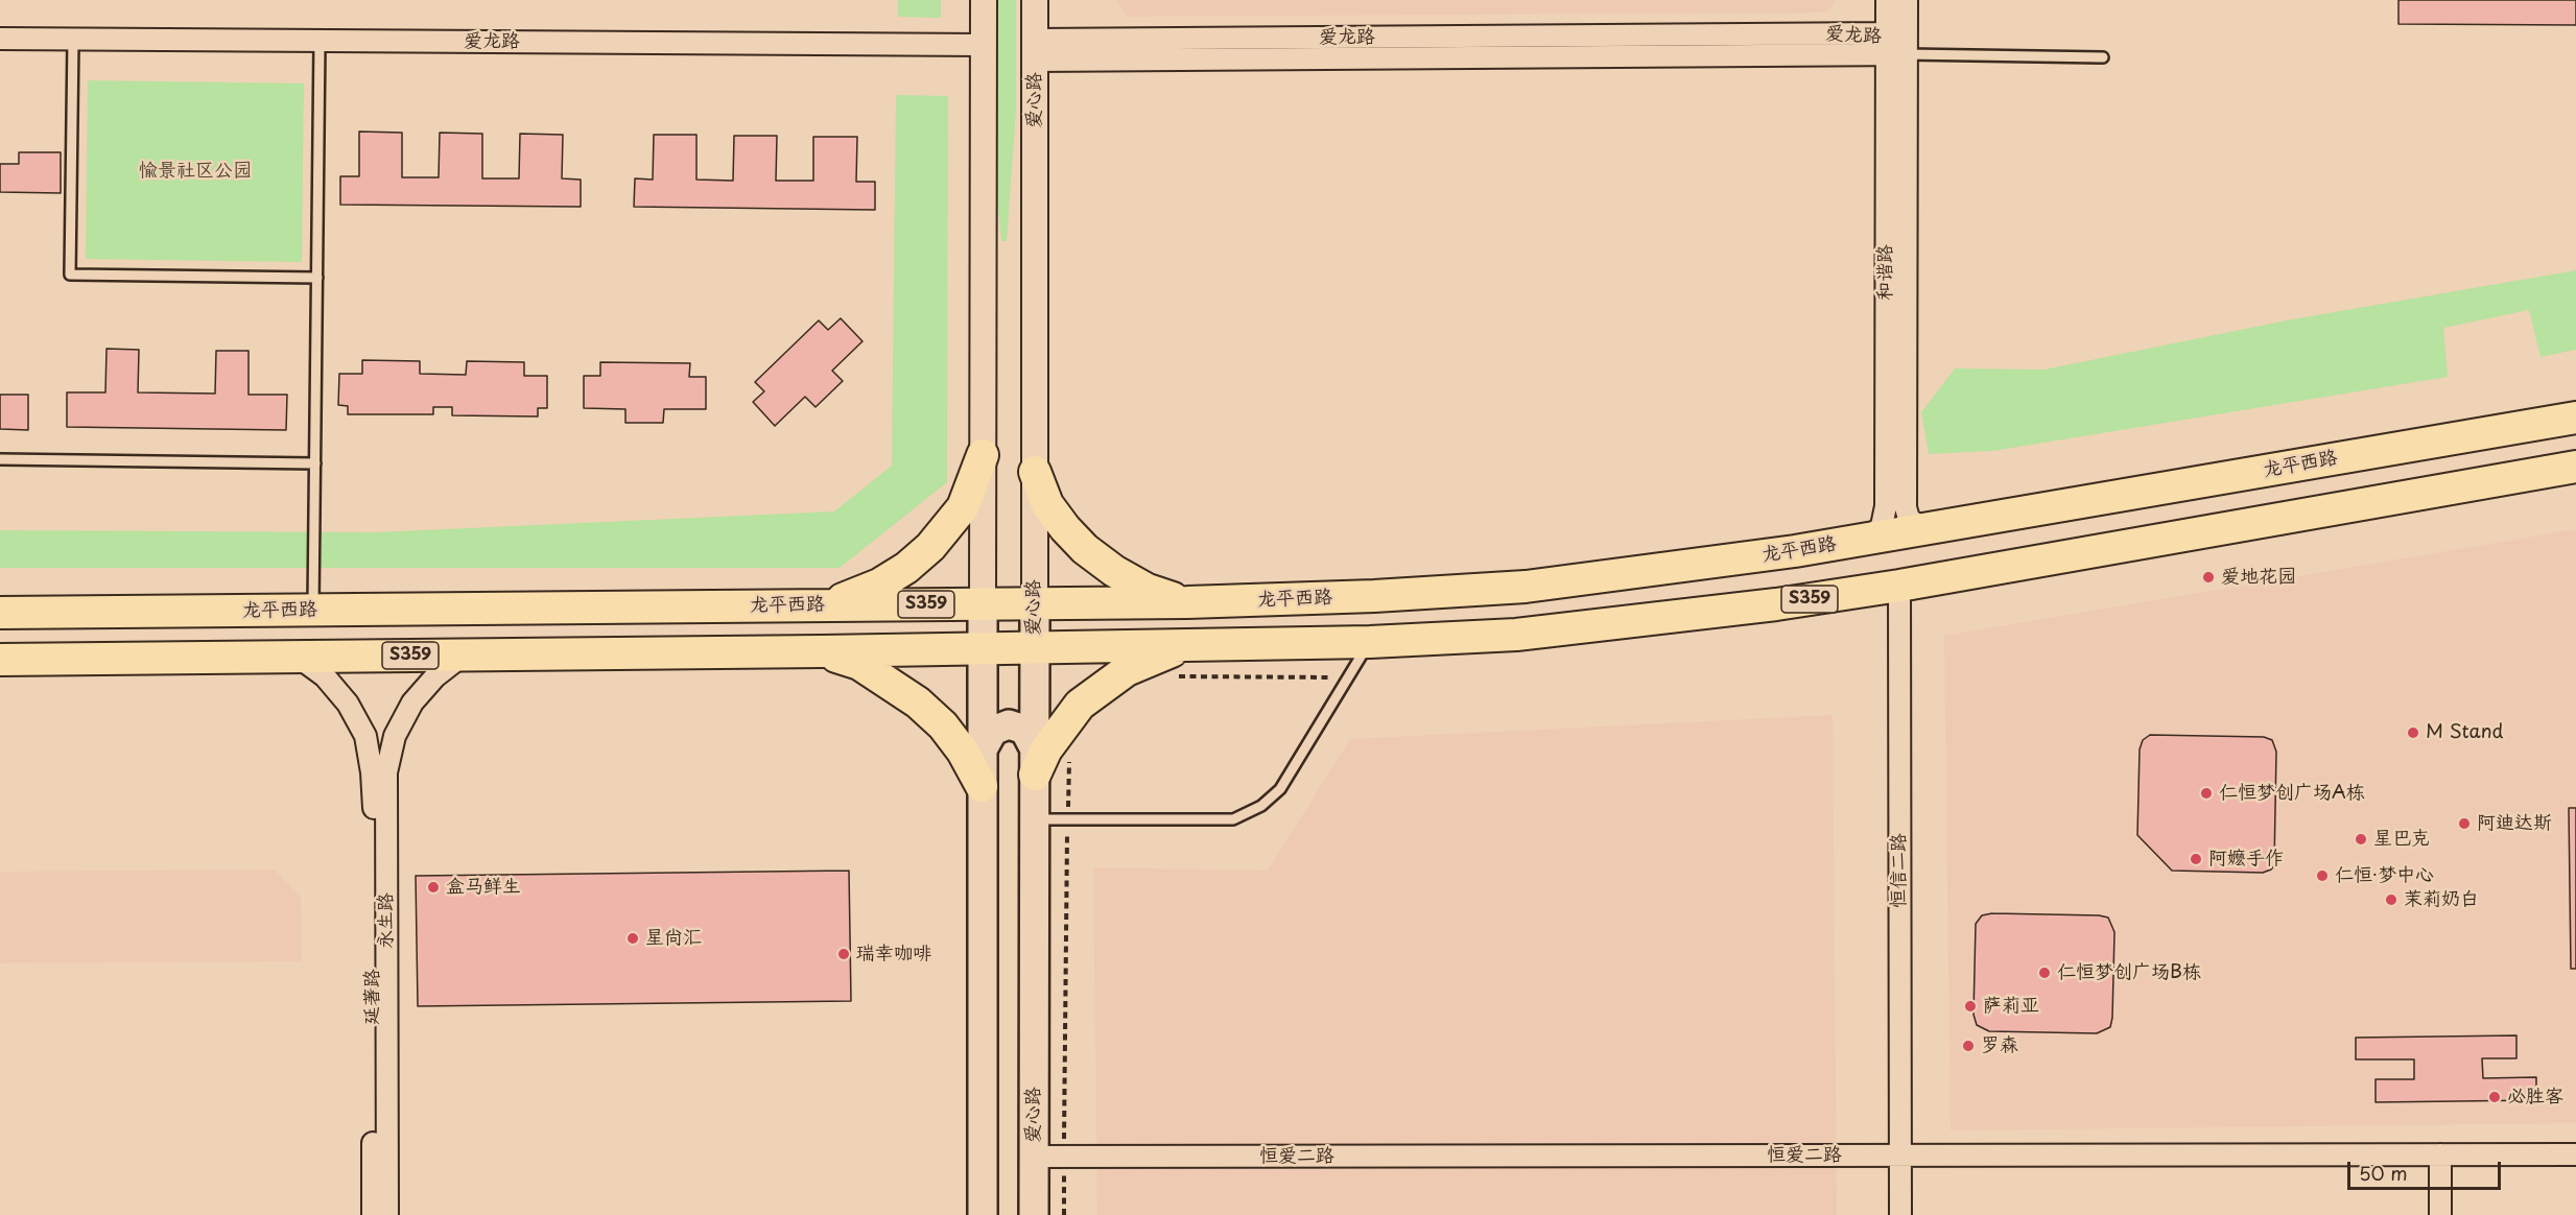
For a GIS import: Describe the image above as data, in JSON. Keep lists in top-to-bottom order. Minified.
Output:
{"streets":{"main road":["爱心路","龙平西路","S359"],"street":["爱龙路","和谐路","恒信二路","永生路","延著路","恒爱二路"]},"crossings":[["爱龙路","爱心路"],["爱龙路","和谐路"],["爱心路","龙平西路"],["爱心路","S359"],["爱心路","恒爱二路"],["和谐路","龙平西路"],["S359","恒信二路"],["S359","永生路"],["S359","延著路"],["恒信二路","恒爱二路"]],"parks":["愉景社区公园"],"places":["爱地花园","M Stand","仁恒梦创广场A栋","阿迪达斯","星巴克","阿嬷手作","仁恒·梦中心","盒马鲜生","茉莉奶白","星尚汇","瑞幸咖啡","仁恒梦创广场B栋","萨莉亚","罗森","必胜客"],"scale_bar":"50 m"}
